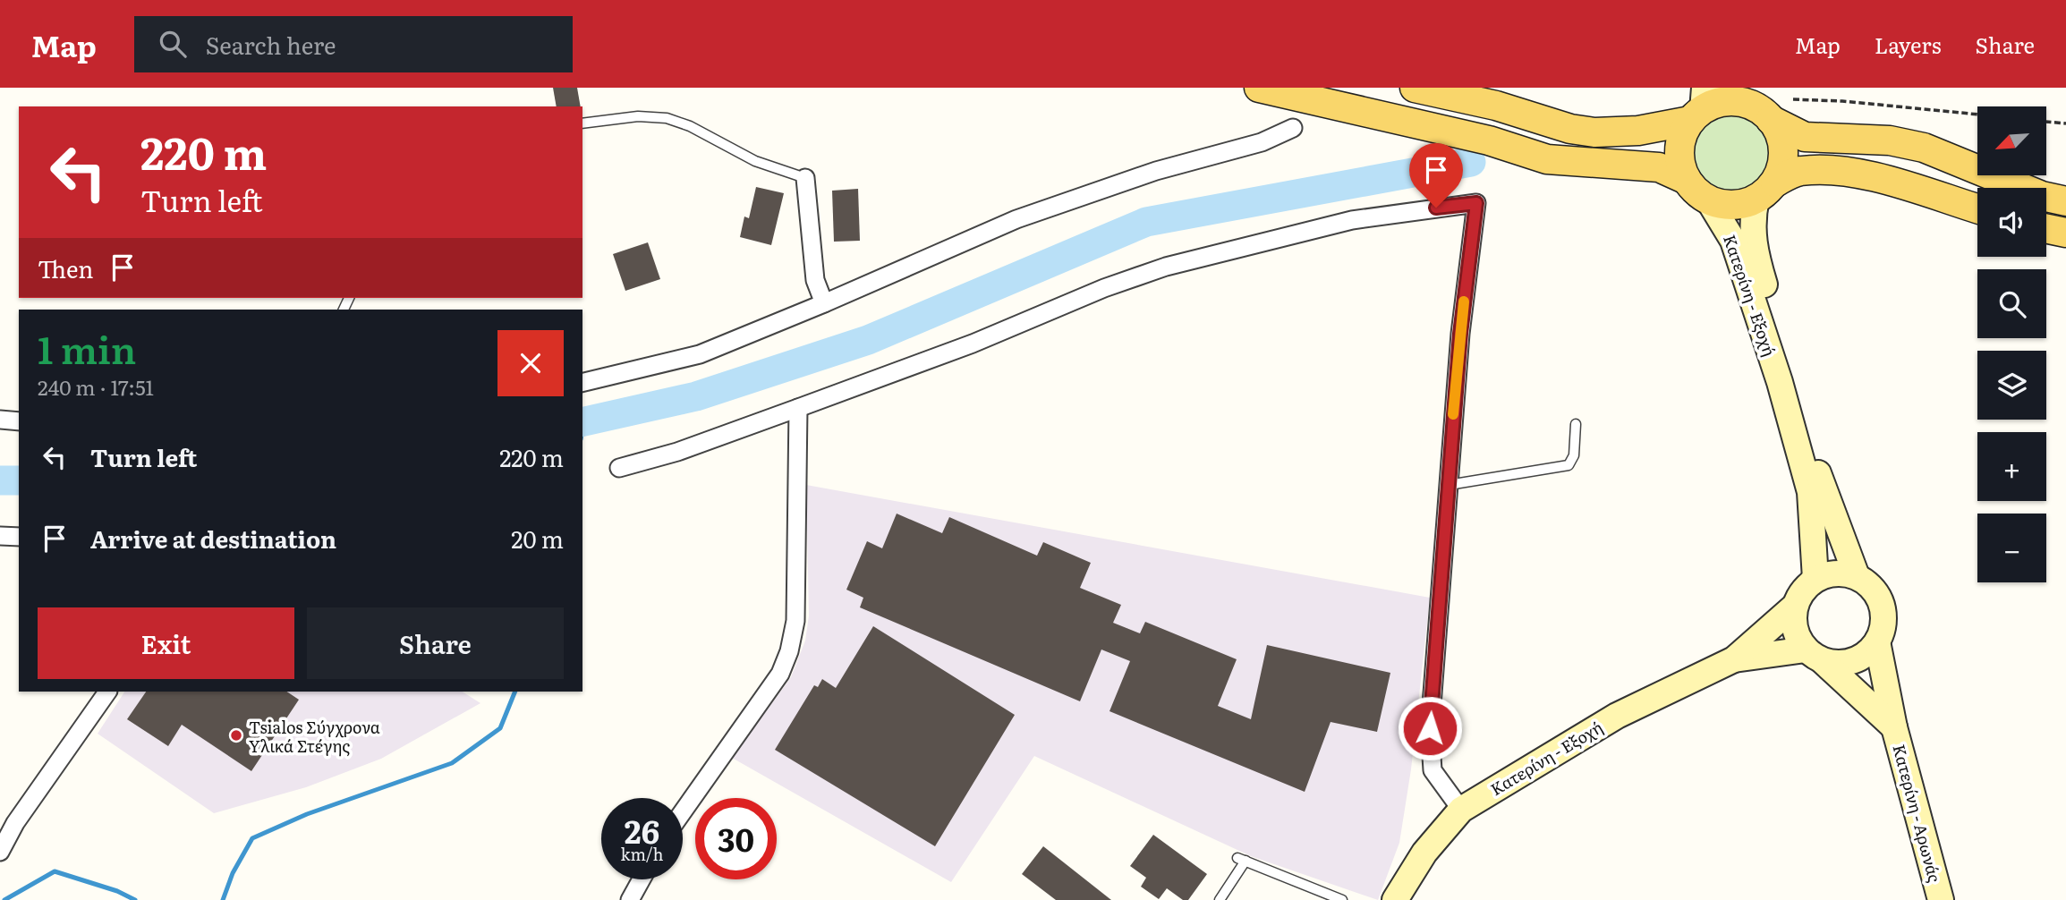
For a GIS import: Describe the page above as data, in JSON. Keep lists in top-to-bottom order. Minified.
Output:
{"streets":{"main road":["Κατερίνη - Εξοχή","Κατερίνη - Αρωνάς"]},"crossings":[["Κατερίνη - Εξοχή","Κατερίνη - Αρωνάς"]],"places":["Tsialos Σύγχρονα Υλικά Στέγης"],"north":"bottom left","page":{"header":"Map","search":"Search here","nav":["Map","Layers","Share"],"map_buttons":["+","−"],"turn":["220 m","Turn left"],"then":"Then","heading":["1 min","240 m · 17:51"],"list":[{"name":"Turn left","value":"220 m"},{"name":"Arrive at destination","value":"20 m"}],"buttons":["Exit","Share"],"speed":"26 km/h","limit":"30"}}
